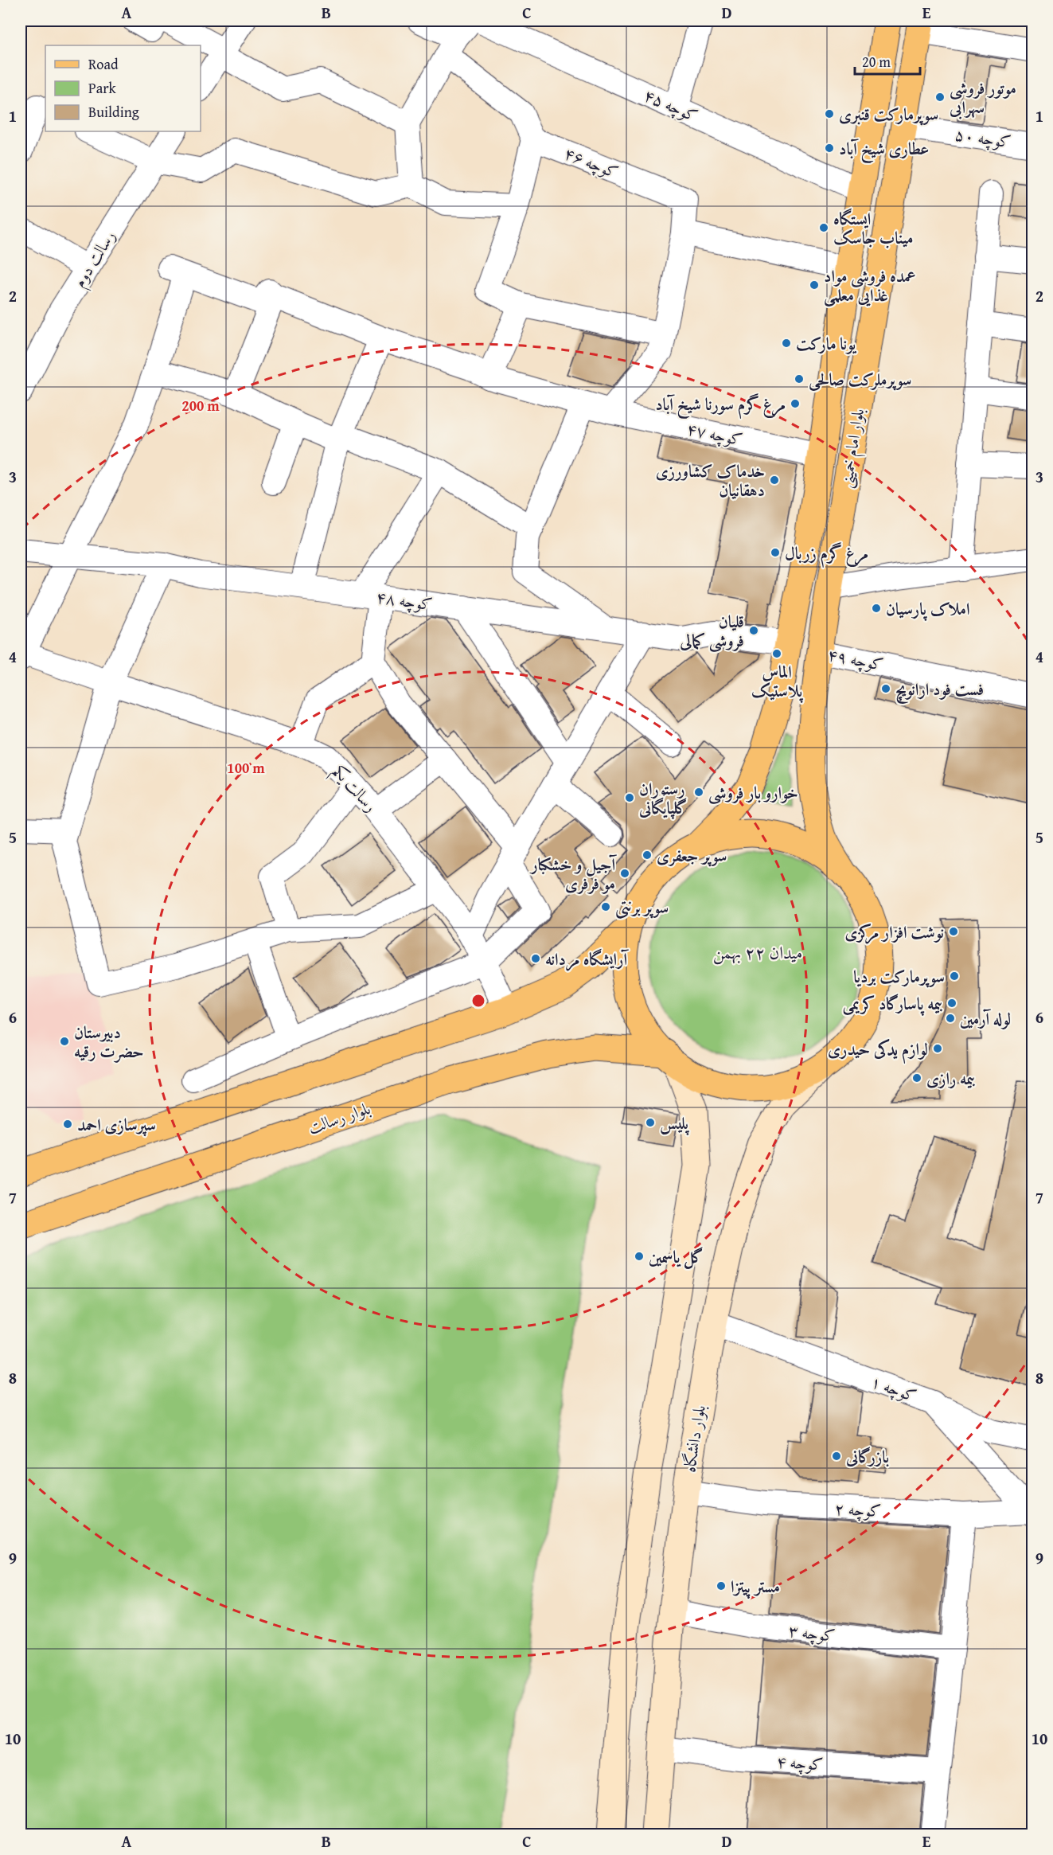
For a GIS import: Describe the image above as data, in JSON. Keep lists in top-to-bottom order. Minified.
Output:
{"streets":{"main road":["بلوار امام خمینی","بلوار رسالت","بلوار دانشگاه"],"street":["کوچه ۴۵","کوچه ۵۰","کوچه ۴۶","رسالت دوم","کوچه ۴۷","کوچه ۴۸","کوچه ۴۹","رسالت یکم","کوچه ۱","کوچه ۲","کوچه ۳","کوچه ۴"]},"crossings":[["کوچه ۴۵","بلوار امام خمینی"],["کوچه ۵۰","بلوار امام خمینی"],["کوچه ۴۷","بلوار امام خمینی"],["بلوار امام خمینی","کوچه ۴۸"],["بلوار امام خمینی","کوچه ۴۹"],["کوچه ۱","بلوار دانشگاه"],["کوچه ۱","کوچه ۲"],["بلوار دانشگاه","کوچه ۲"],["بلوار دانشگاه","کوچه ۳"],["بلوار دانشگاه","کوچه ۴"]],"districts":["میدان ۲۲ بهمن"],"places":["موتور فروشی سهرابی","سوپرمارکت قنبری","عطاری شیخ آباد","ایستگاه میناب جاسک","عمده فروشی مواد غذایی معلمی","یونا مارکت","سوپرملرکت صالحی","مرغ گرم سورنا شیخ آباد","خدماک کشاورزی دهقانیان","مرغ گرم زربال","املاک پارسیان","قلیان فروشی کمالی","الماس پلاستیک","فست فود ارانویچ","خوارو بار فروشی","رستوران گلپایگانی","سوپر جعفری","آجیل و خشکبار مو فرفری","سوپر برنتی","نوشت افزار مرکزی","آرایشگاه مردانه","سوپرمارکت بردیا","بیمه پاسارگاد کریمی","لوله آرمین","دبیرستان حضرت رقیه","لوازم یدکی حیدری","بیمه رازی","پلیس","سپرسازی احمد","گل یاسمین","بازرگانی","مستر پیتزا"],"legend":["Road","Park","Building"],"scale_bar":"20 m","grid":{"columns":["A","B","C","D","E"],"rows":["1","2","3","4","5","6","7","8","9","10"]},"rings":["200 m","100 m"]}
